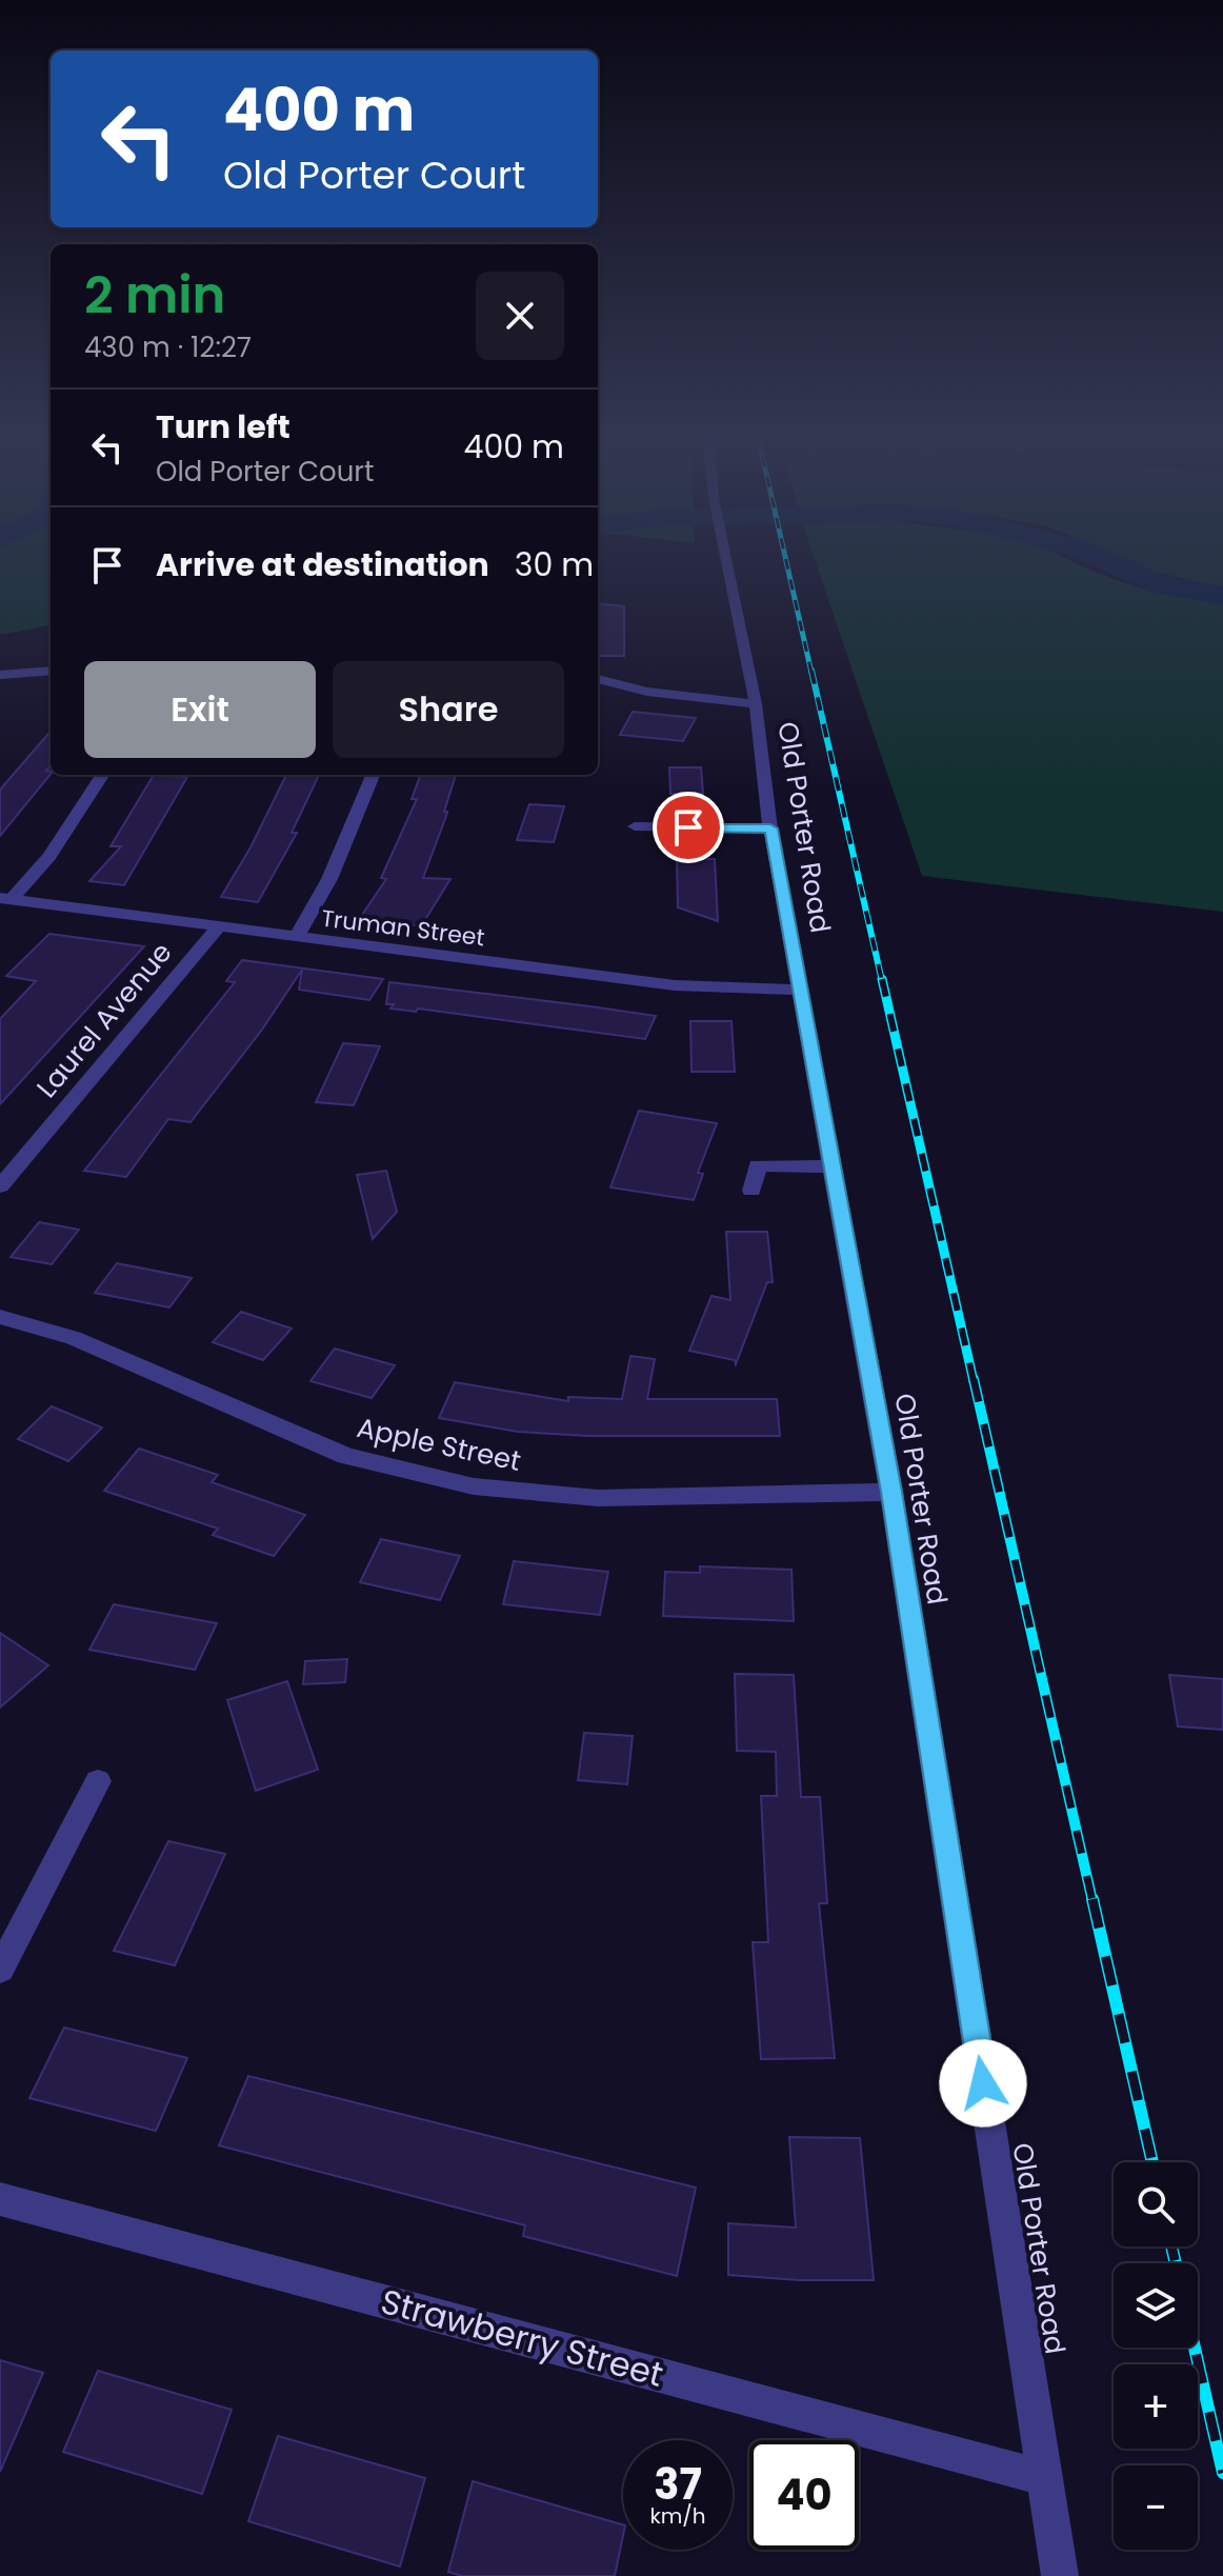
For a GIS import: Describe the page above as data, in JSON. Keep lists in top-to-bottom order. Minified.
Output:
{"streets":{"street":["Old Porter Road","Truman Street","Laurel Avenue","Apple Street","Strawberry Street"]},"crossings":[["Old Porter Road","Truman Street"],["Old Porter Road","Apple Street"],["Old Porter Road","Strawberry Street"],["Truman Street","Laurel Avenue"]],"page":{"turn":["400 m","Old Porter Court"],"heading":["2 min","430 m · 12:27"],"list":[{"name":"Turn left","note":"Old Porter Court","value":"400 m"},{"name":"Arrive at destination","value":"30 m"}],"buttons":["Exit","Share"],"map_buttons":["+","−"],"speed":"37 km/h","limit":"40"}}
